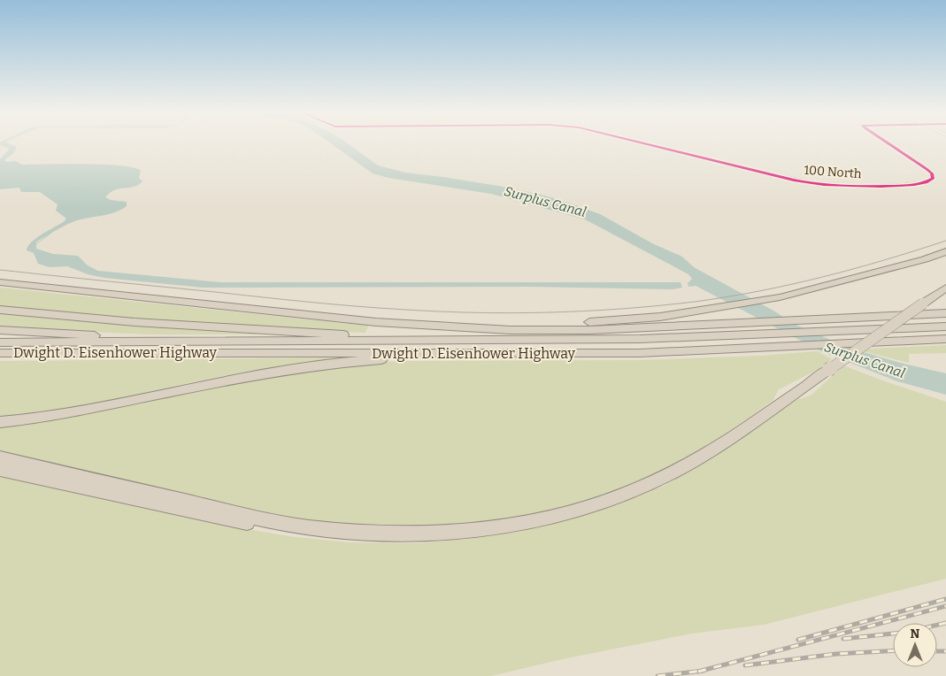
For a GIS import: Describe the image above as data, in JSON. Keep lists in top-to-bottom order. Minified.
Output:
{"streets":{"highway":["Dwight D. Eisenhower Highway"],"street":["100 North"]},"water":["Surplus Canal"],"north":"top"}
